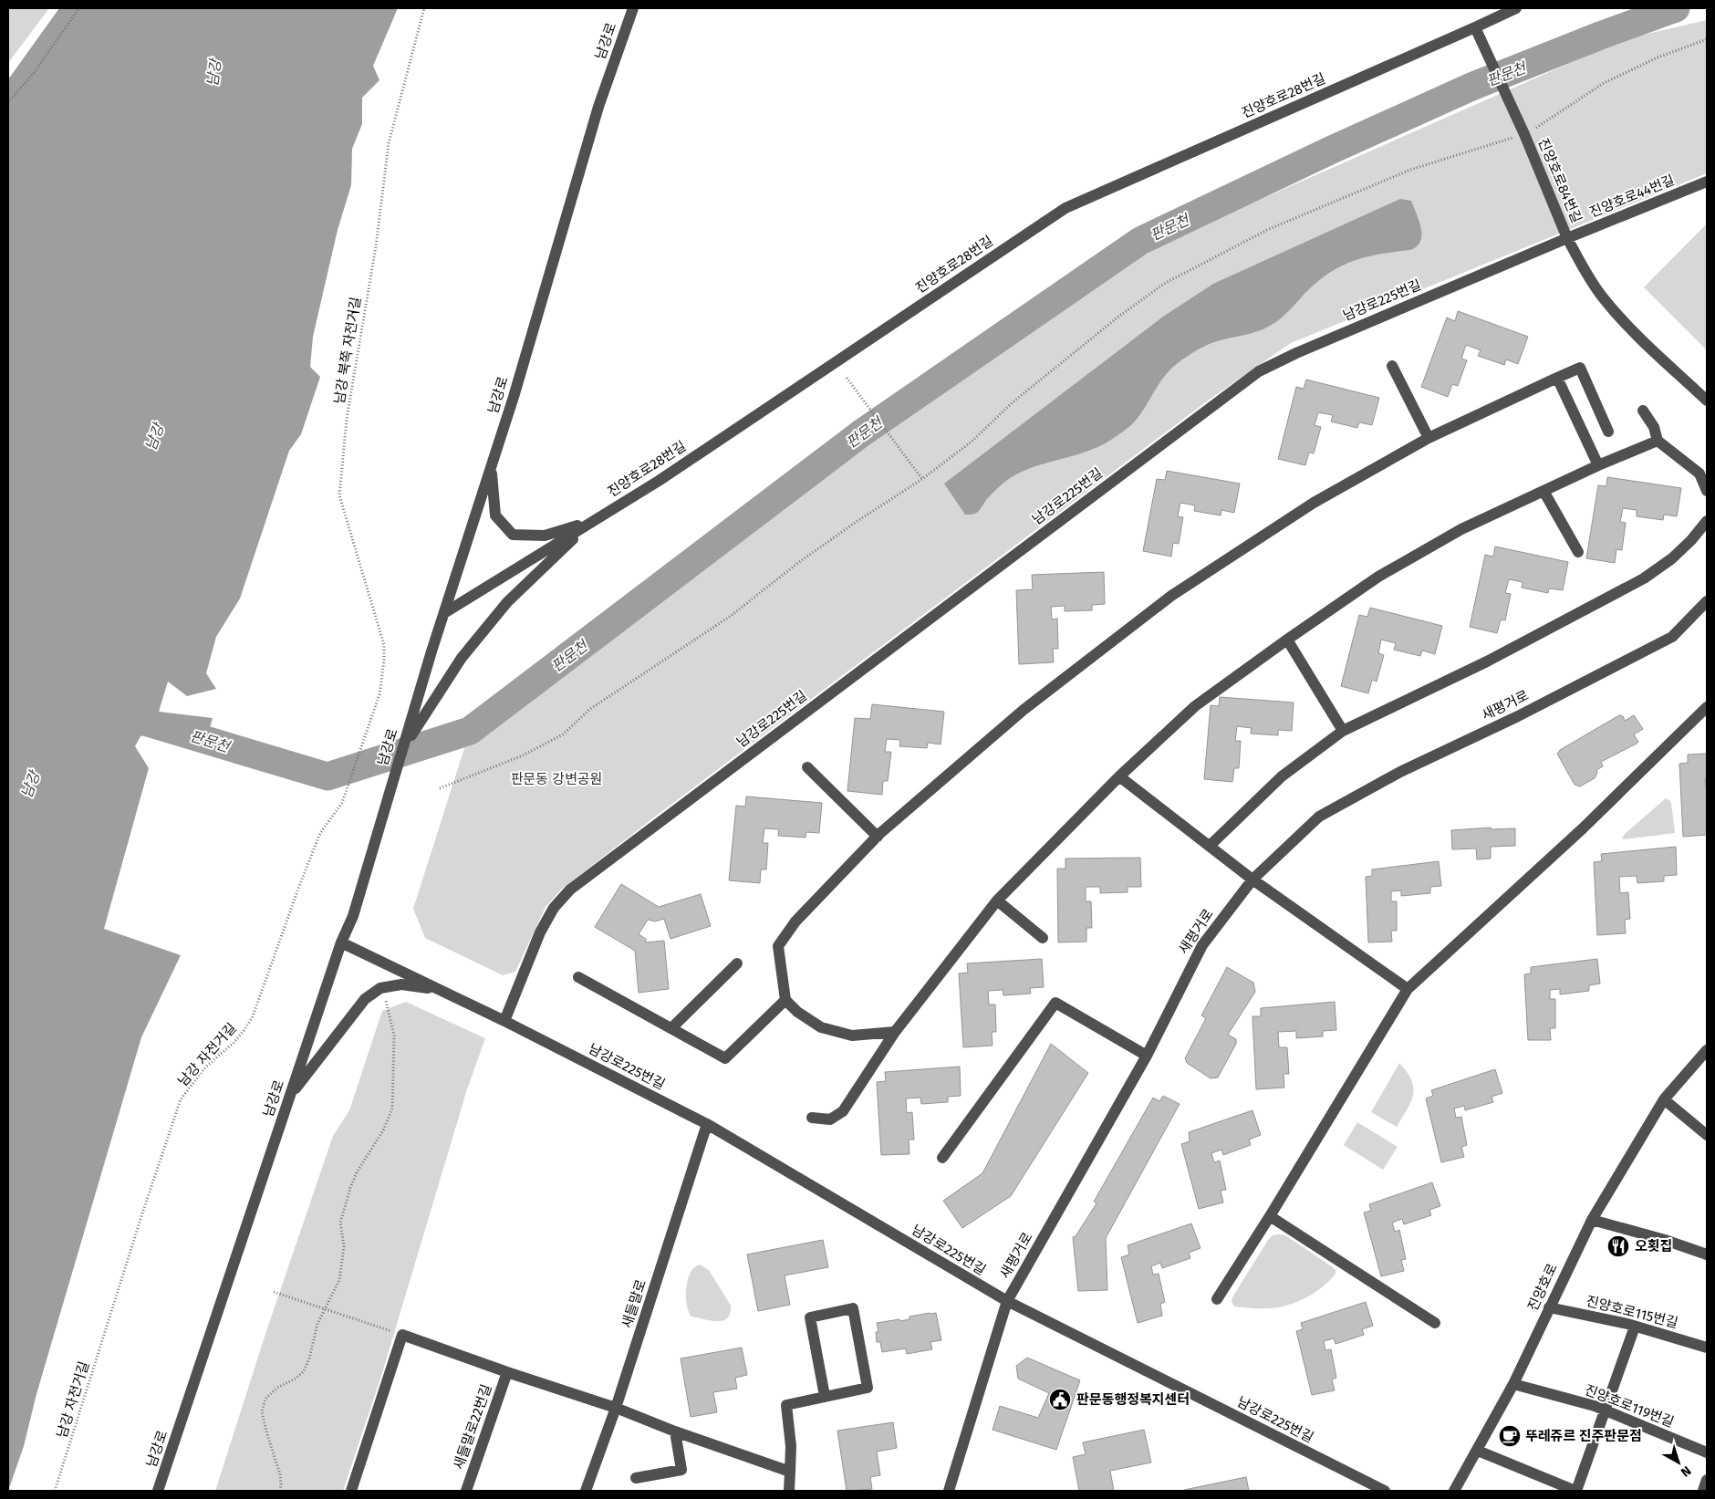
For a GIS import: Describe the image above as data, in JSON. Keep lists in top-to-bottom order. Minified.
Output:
{"streets":{"street":["남강로","진양호로28번길","진양호로84번길","진양호로44번길","남강로225번길","새평거로","진양호로","새들말로","진양호로115번길","진양호로119번길","새들말로22번길"],"path":["남강 북쪽 자전거길","남강 자전거길"]},"crossings":[["남강로","진양호로28번길"],["남강로","남강로225번길"],["진양호로28번길","진양호로84번길"],["진양호로84번길","진양호로44번길"],["진양호로84번길","남강로225번길"],["진양호로44번길","남강로225번길"],["남강로225번길","새평거로"],["남강로225번길","새들말로"],["남강 북쪽 자전거길","남강 자전거길"],["진양호로","진양호로115번길"],["진양호로","진양호로119번길"]],"water":["남강","판문천"],"parks":["판문동 강변공원"],"places":{"restaurant":["오횟집"],"public building":["판문동행정복지센터"],"cafe":["뚜레쥬르 진주판문점"]},"north":"bottom right"}
